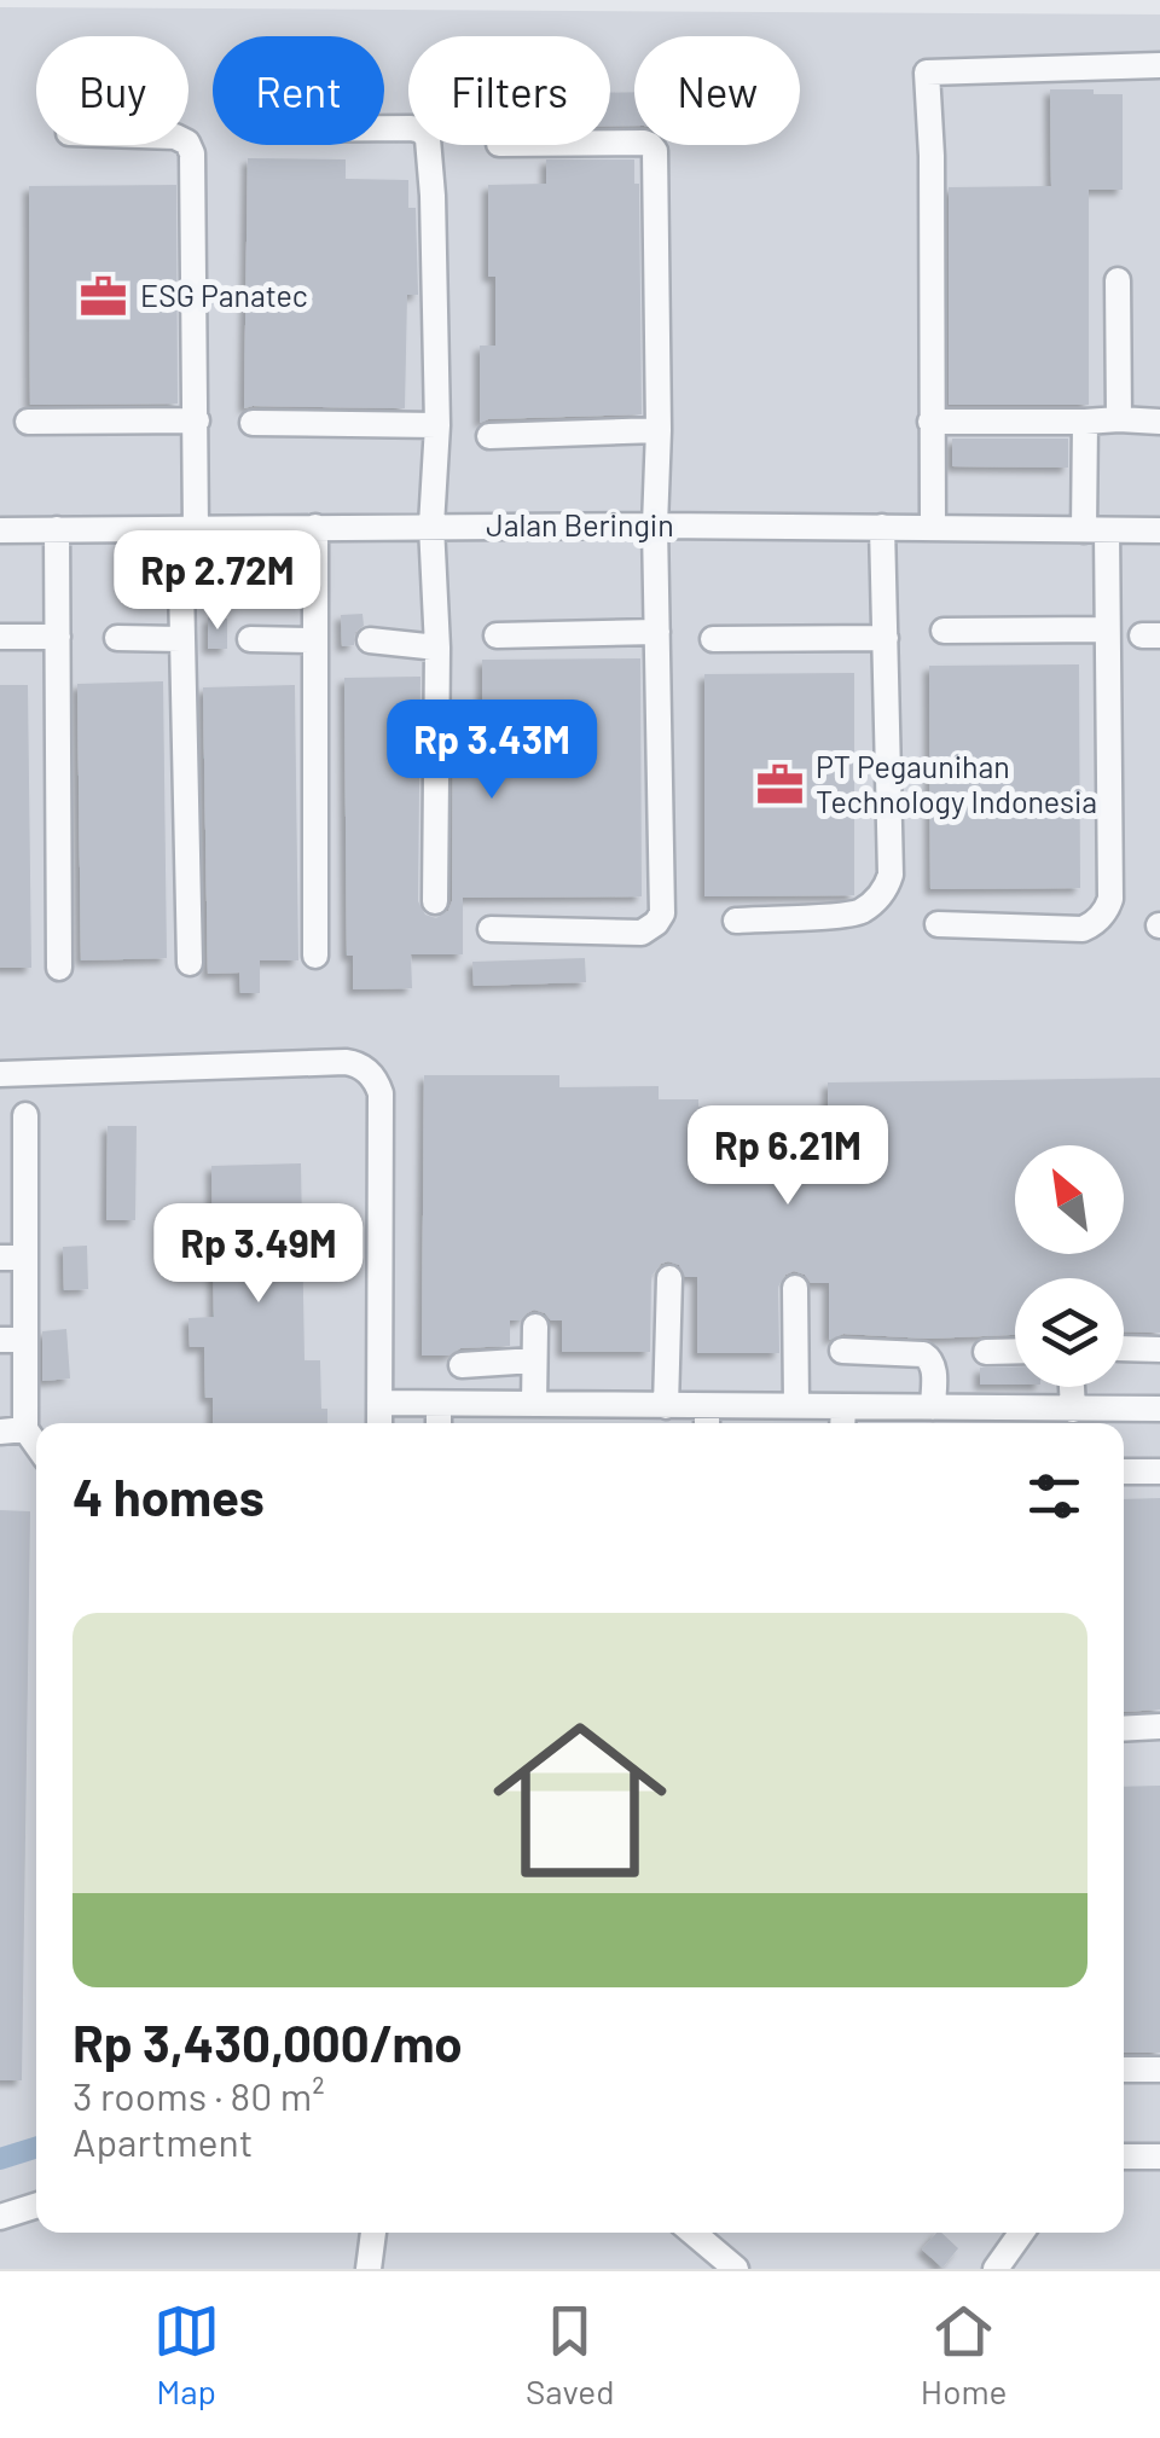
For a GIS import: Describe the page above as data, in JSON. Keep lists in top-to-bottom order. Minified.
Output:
{"streets":{"street":["Jalan Beringin"]},"places":{"office":["ESG Panatec","PT Pegaunihan Technology Indonesia"]},"north":"top left","page":{"chip":["Buy","Rent","Filters","New"],"price":["Rp 2.72M","Rp 3.43M","Rp 6.21M","Rp 3.49M"],"heading":"4 homes","list":[{"name":"Rp 3,430,000/mo","note":"3 rooms · 80 m² · Apartment"}],"tabs":["Map","Saved","Home"]}}
